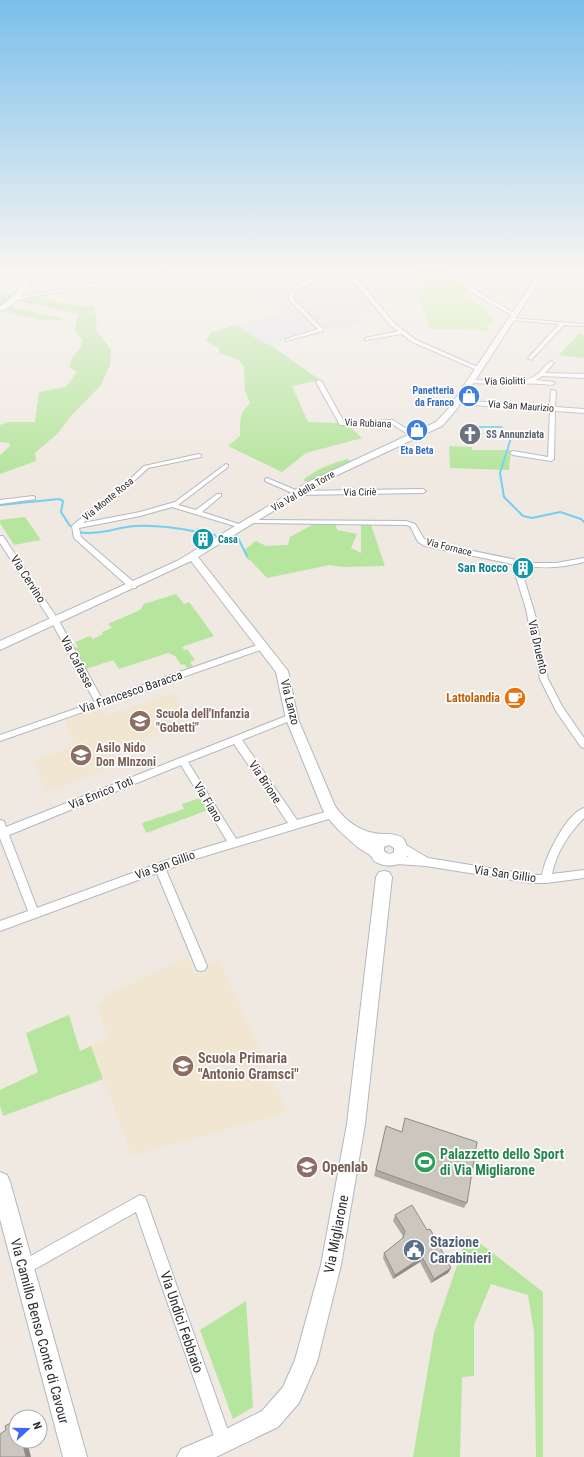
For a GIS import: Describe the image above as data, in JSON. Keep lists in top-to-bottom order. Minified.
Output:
{"streets":{"street":["Via Giolitti","Via San Maurizio","Via Rubiana","Via Val della Torre","Via Ciriè","Via Monte Rosa","Via Fornace","Via Cervino","Via Druento","Via Cafasse","Via Francesco Baracca","Via Lanzo","Via Brione","Via Enrico Toti","Via Fiano","Via San Gillio","Via Migliarone","Via Undici Febbraio","Via Camillo Benso Conte di Cavour"]},"crossings":[["Via Giolitti","Via Val della Torre"],["Via San Maurizio","Via Val della Torre"],["Via Rubiana","Via Val della Torre"],["Via Val della Torre","Via Ciriè"],["Via Val della Torre","Via Monte Rosa"],["Via Val della Torre","Via Fornace"],["Via Val della Torre","Via Cervino"],["Via Val della Torre","Via Cafasse"],["Via Val della Torre","Via Lanzo"],["Via Fornace","Via Druento"],["Via Cervino","Via Cafasse"],["Via Cafasse","Via Francesco Baracca"],["Via Francesco Baracca","Via Lanzo"],["Via Lanzo","Via Enrico Toti"],["Via Lanzo","Via San Gillio"],["Via Lanzo","Via Migliarone"],["Via Brione","Via Enrico Toti"],["Via Brione","Via San Gillio"],["Via Enrico Toti","Via Fiano"],["Via Fiano","Via San Gillio"],["Via San Gillio","Via Migliarone"],["Via Migliarone","Via Undici Febbraio"],["Via Undici Febbraio","Via Camillo Benso Conte di Cavour"]],"places":{"shop":["Panetteria da Franco","Eta Beta"],"church":["SS Annunziata"],"building":["Casa","San Rocco"],"cafe":["Lattolandia"],"school or university":["Scuola dell'Infanzia \"Gobetti\"","Asilo Nido Don MInzoni","Scuola Primaria \"Antonio Gramsci\"","Openlab"],"sports":["Palazzetto dello Sport di Via Migliarone"],"public building":["Stazione Carabinieri"]},"north":"right"}
